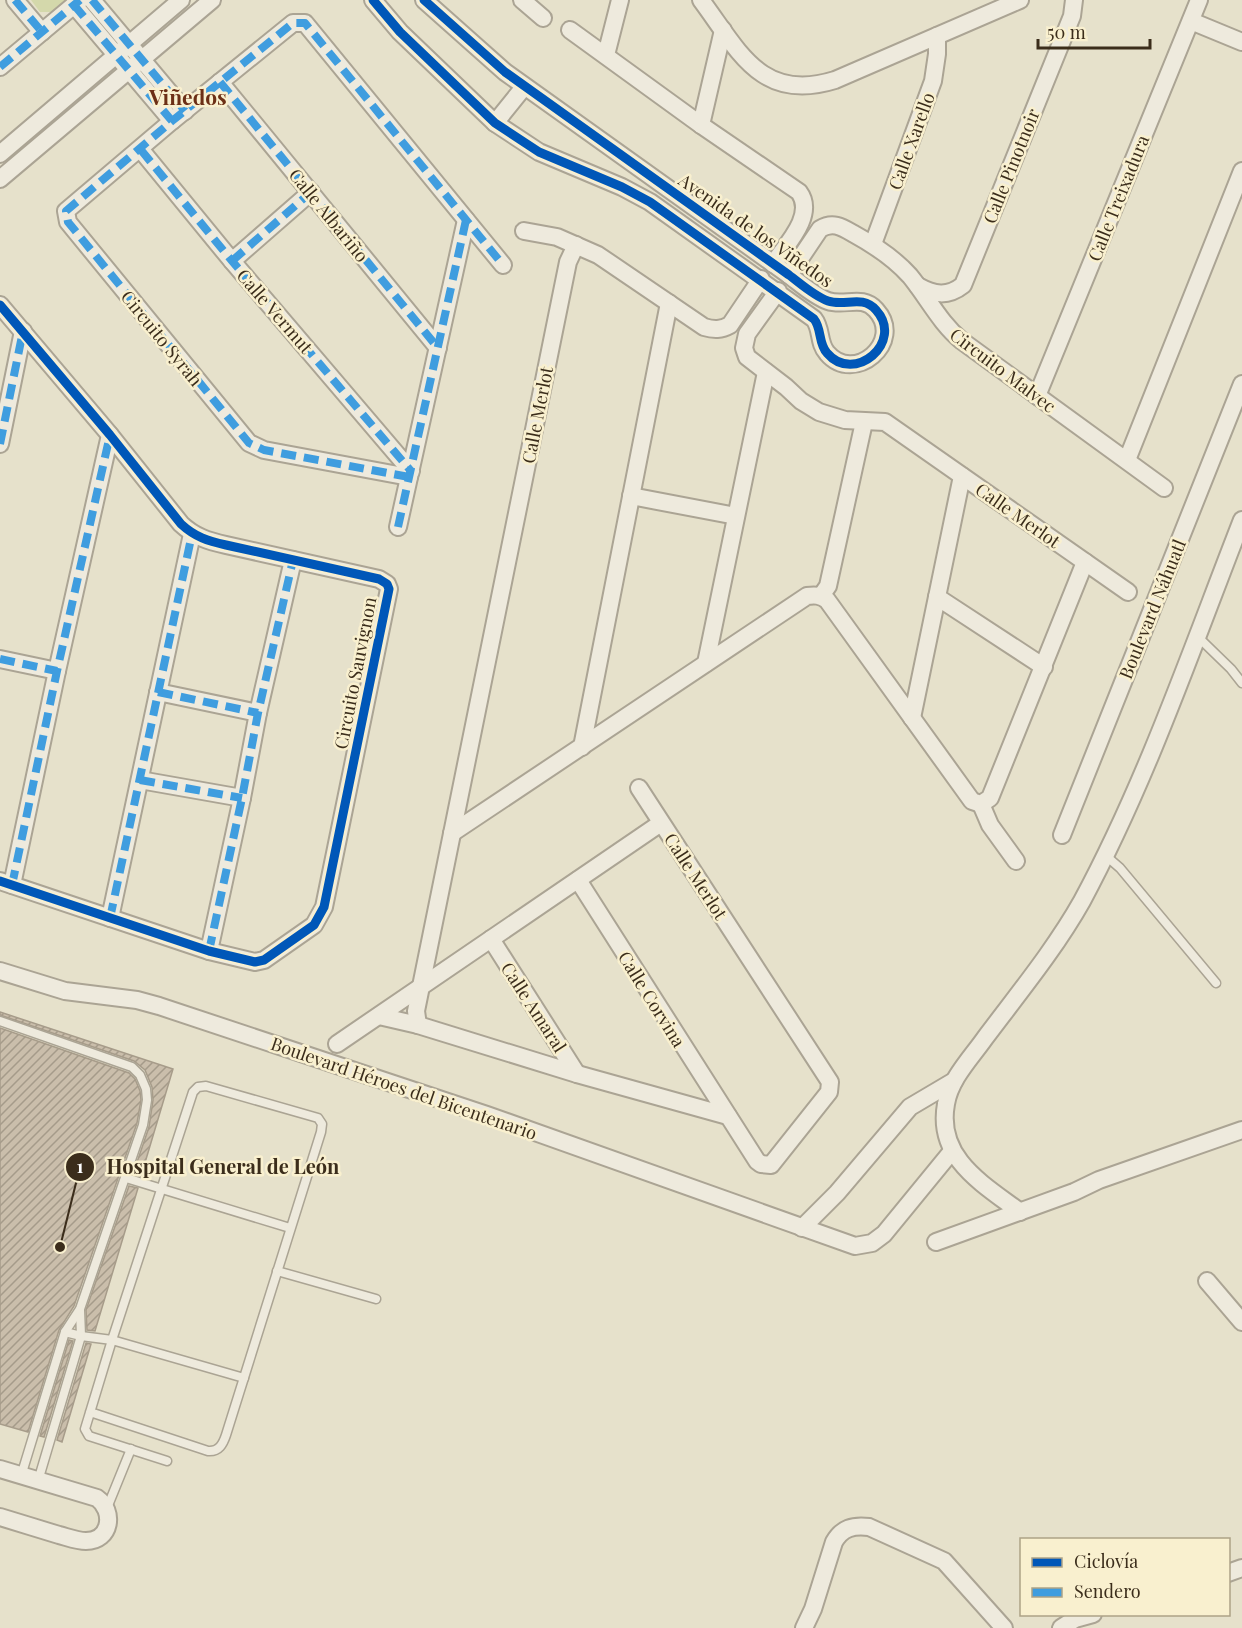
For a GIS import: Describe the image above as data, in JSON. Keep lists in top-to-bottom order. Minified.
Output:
{"streets":{"street":["Calle Xarello","Calle Pinotnoir","Calle Treixadura","Calle Albariño","Avenida de los Viñedos","Calle Vermut","Circuito Syrah","Circuito Malvec","Calle Merlot","Boulevard Náhuatl","Circuito Sauvignon","Calle Corvina","Calle Amaral","Boulevard Héroes del Bicentenario"]},"crossings":[["Calle Xarello","Circuito Malvec"],["Calle Pinotnoir","Circuito Malvec"],["Calle Treixadura","Circuito Malvec"],["Calle Albariño","Circuito Syrah"],["Avenida de los Viñedos","Circuito Malvec"],["Avenida de los Viñedos","Calle Merlot"],["Calle Vermut","Circuito Syrah"],["Calle Merlot","Calle Corvina"],["Calle Merlot","Calle Amaral"]],"districts":["Viñedos"],"places":["Hospital General de León"],"legend":["Ciclovía","Sendero"],"scale_bar":"50 m"}
